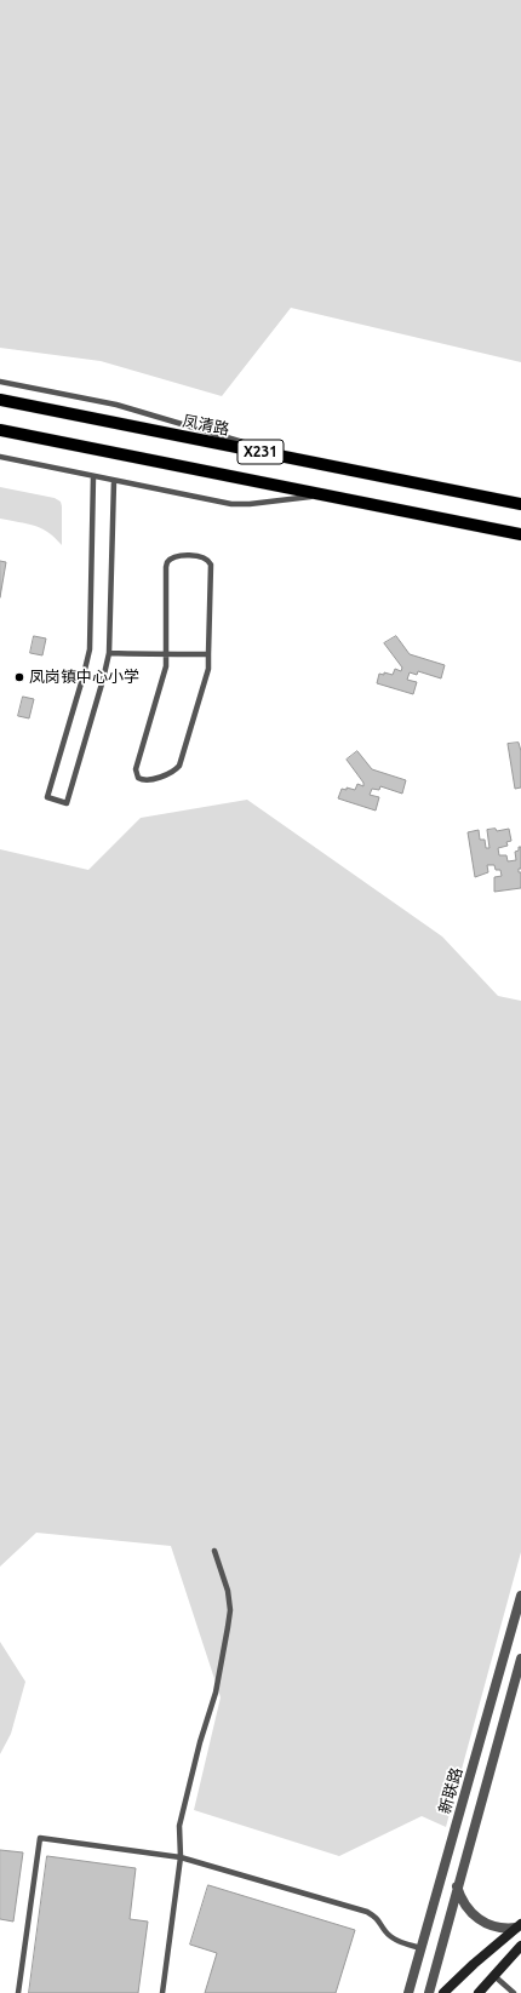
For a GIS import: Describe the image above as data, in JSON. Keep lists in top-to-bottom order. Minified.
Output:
{"streets":{"main road":["凤清路","X231"],"street":["新联路"]},"places":["凤岗镇中心小学"]}
